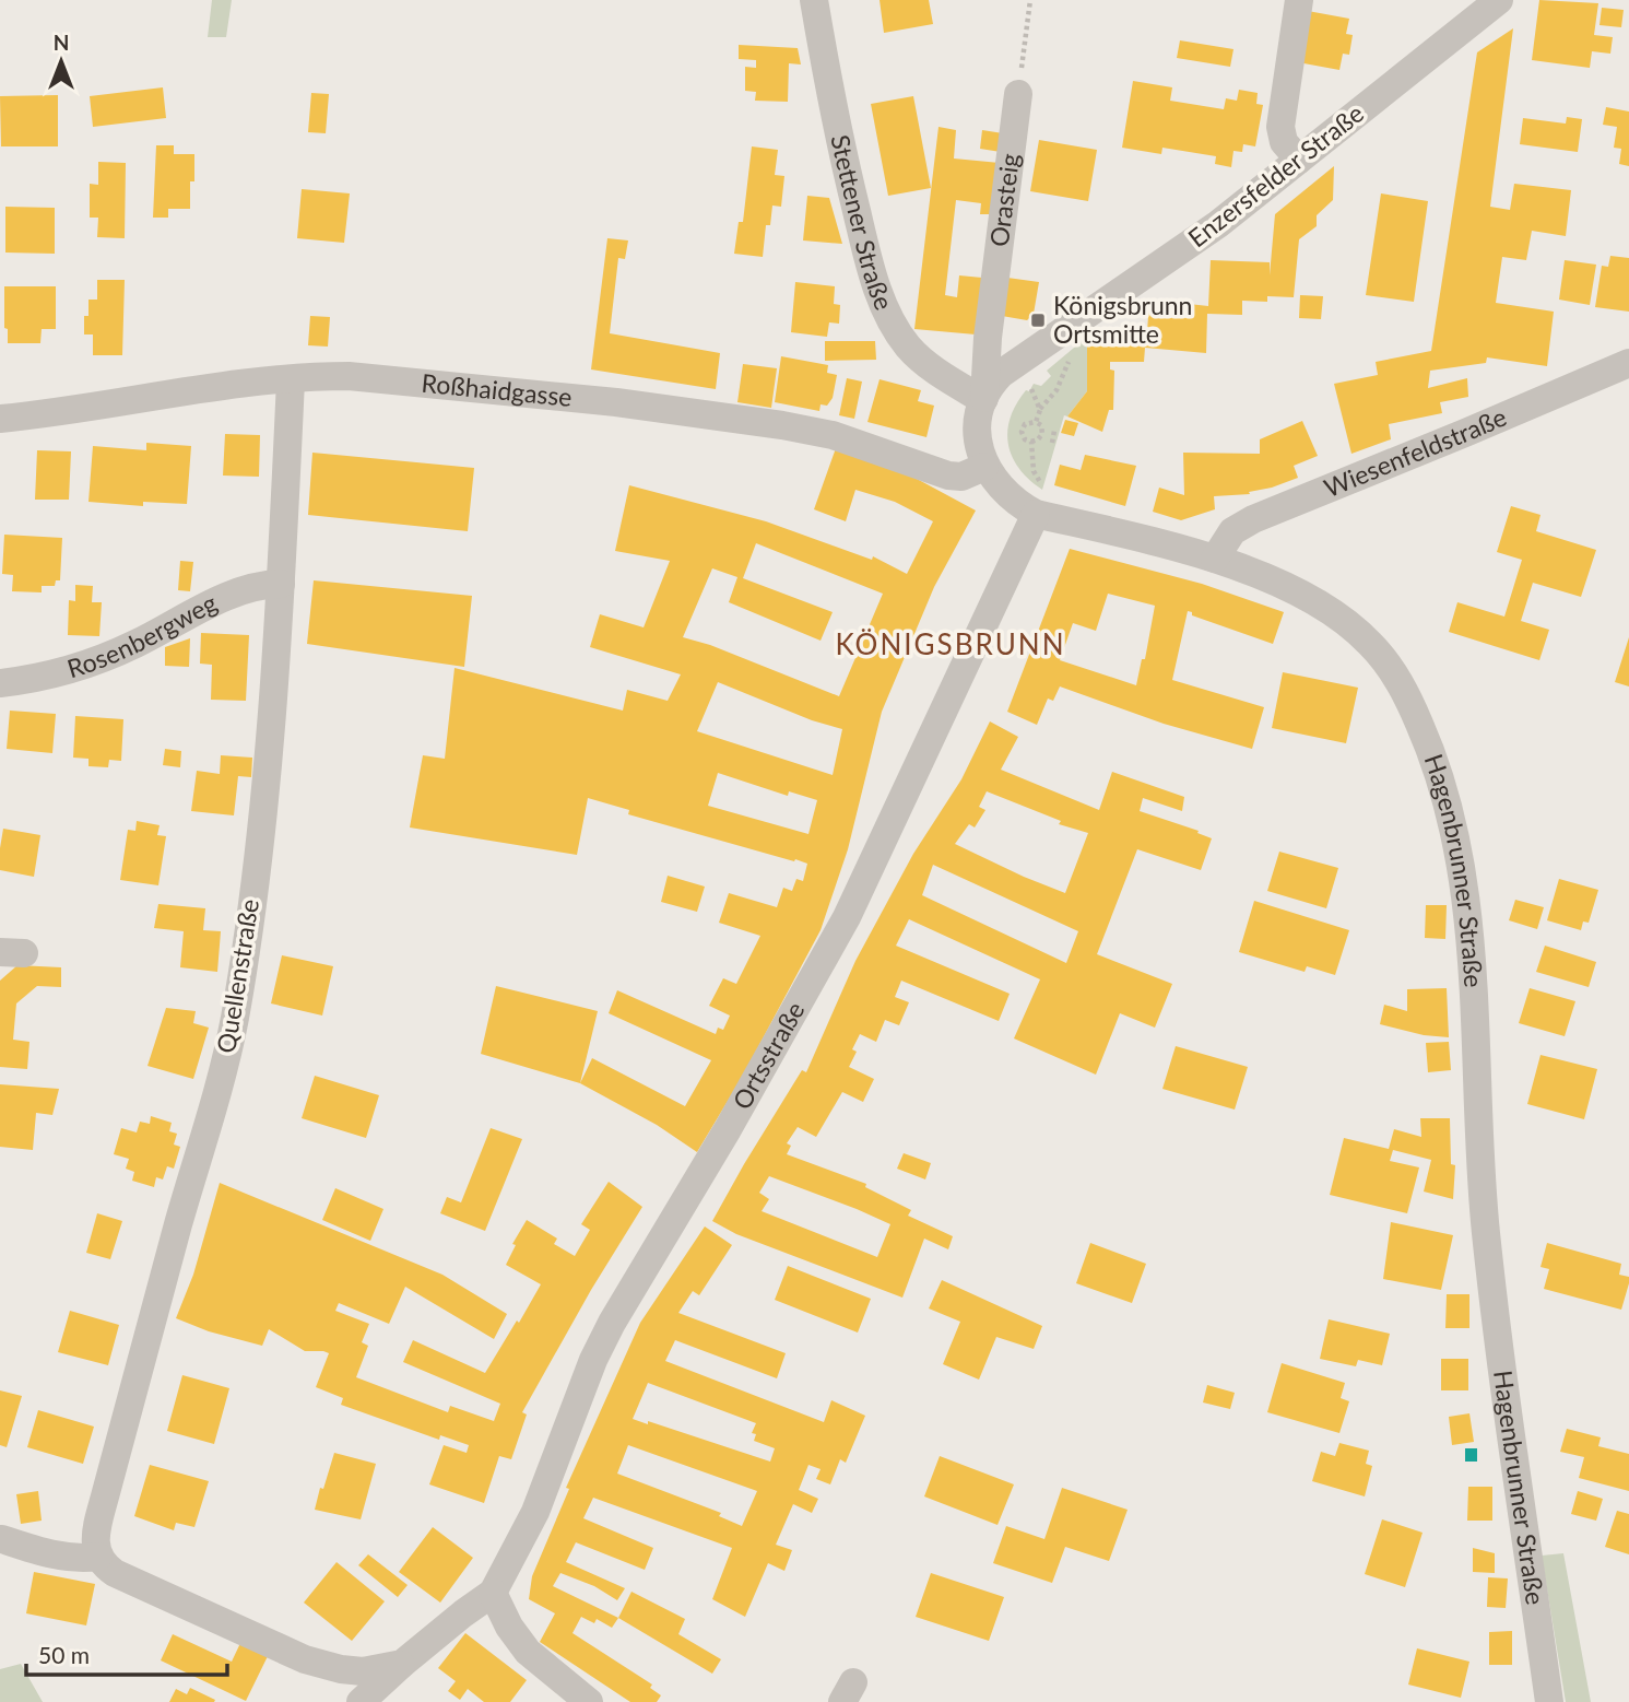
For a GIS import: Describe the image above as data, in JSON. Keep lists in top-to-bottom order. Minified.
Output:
{"streets":{"street":["Enzersfelder Straße","Orasteig","Stettener Straße","Roßhaidgasse","Wiesenfeldstraße","Rosenbergweg","Hagenbrunner Straße","Quellenstraße","Ortsstraße"]},"crossings":[["Orasteig","Stettener Straße"],["Roßhaidgasse","Hagenbrunner Straße"],["Roßhaidgasse","Quellenstraße"],["Wiesenfeldstraße","Hagenbrunner Straße"],["Rosenbergweg","Quellenstraße"],["Hagenbrunner Straße","Ortsstraße"]],"districts":["KÖNIGSBRUNN"],"places":{"transit":["Königsbrunn Ortsmitte"]},"scale_bar":"50 m","north":"top"}
